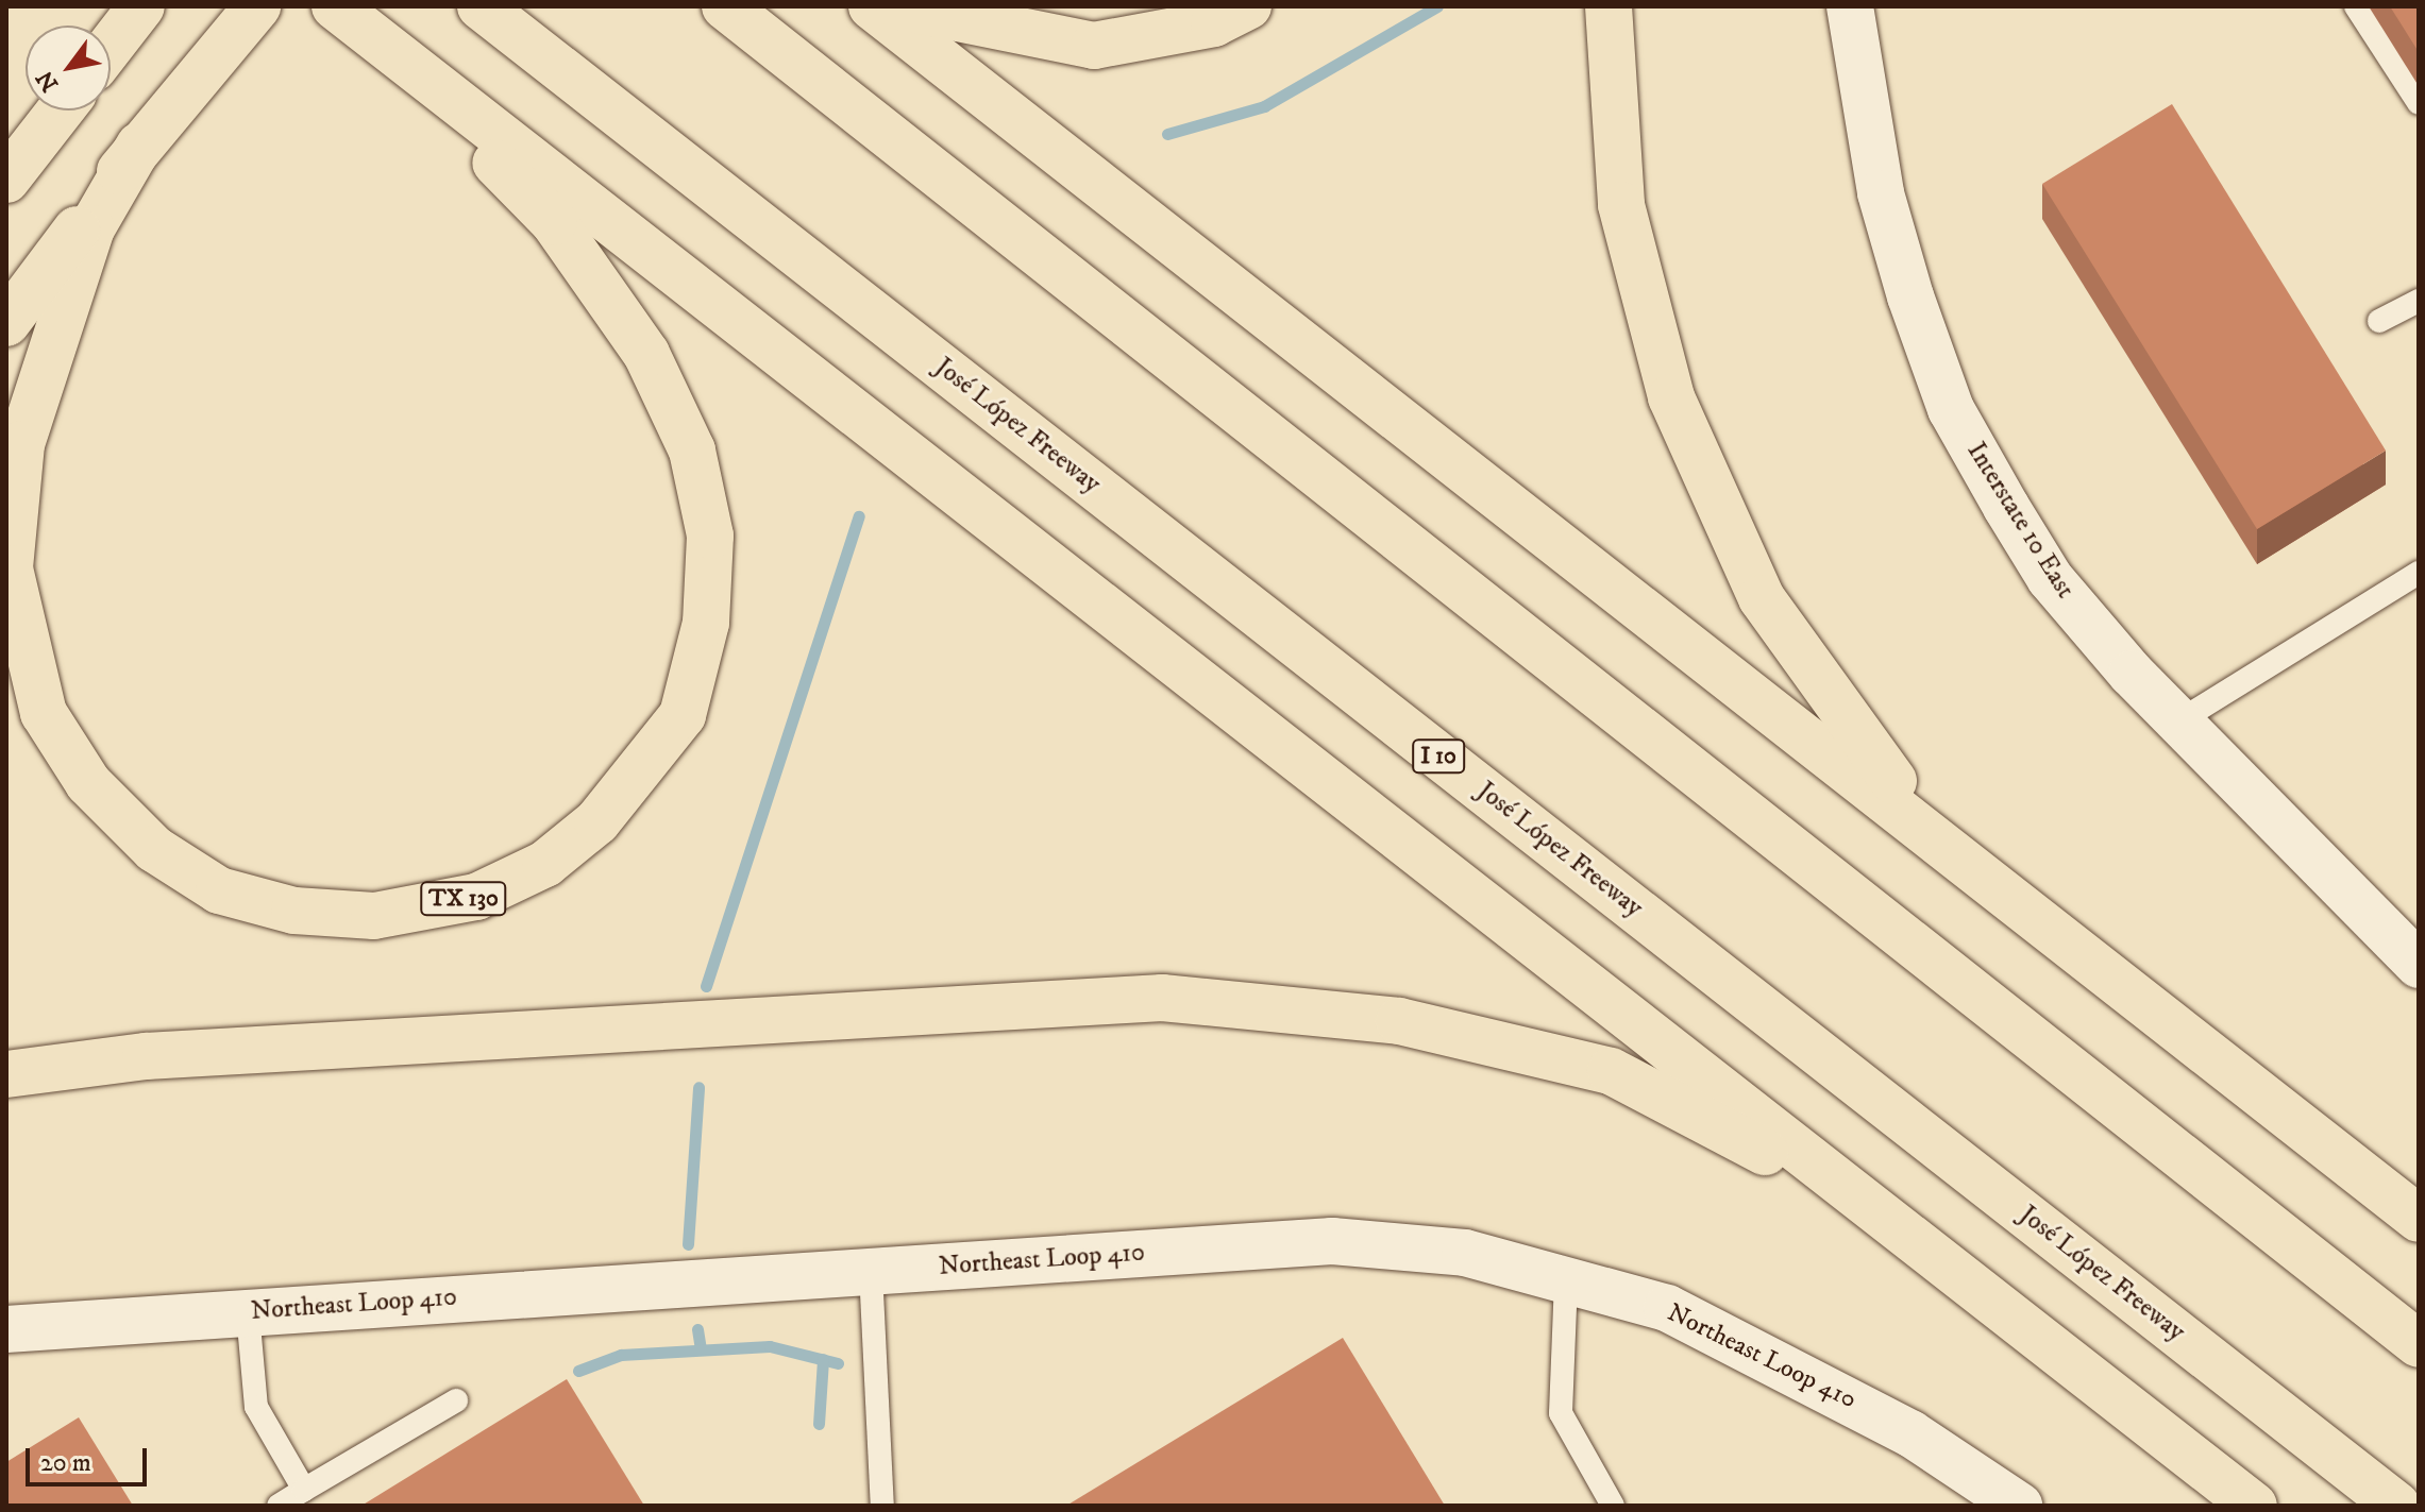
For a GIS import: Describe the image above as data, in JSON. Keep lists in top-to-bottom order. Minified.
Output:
{"streets":{"highway":["José López Freeway","I 10","TX 130"],"main road":["Interstate 10 East","Northeast Loop 410"]},"scale_bar":"20 m","north":"bottom left"}
